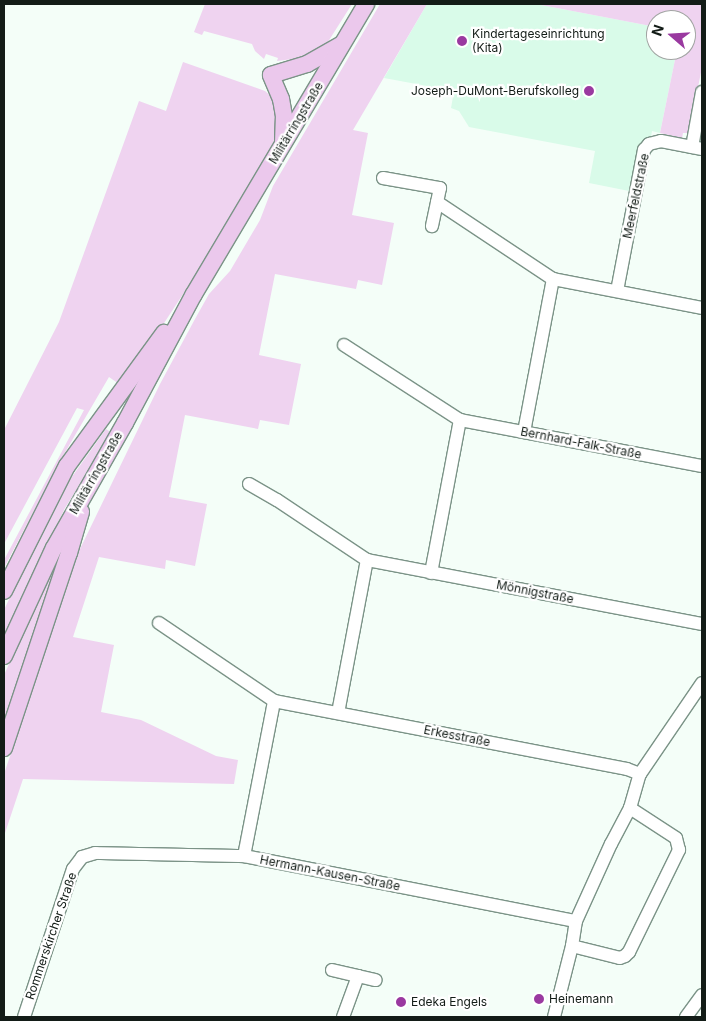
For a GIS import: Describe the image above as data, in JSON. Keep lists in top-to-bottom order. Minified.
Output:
{"streets":{"main road":["Militärringstraße"],"street":["Meerfeldstraße","Bernhard-Falk-Straße","Mönnigstraße","Erkesstraße","Hermann-Kausen-Straße","Rommerskircher Straße"]},"crossings":[["Hermann-Kausen-Straße","Rommerskircher Straße"]],"places":["Kindertageseinrichtung (Kita)","Joseph-DuMont-Berufskolleg","Heinemann","Edeka Engels"],"north":"left"}
